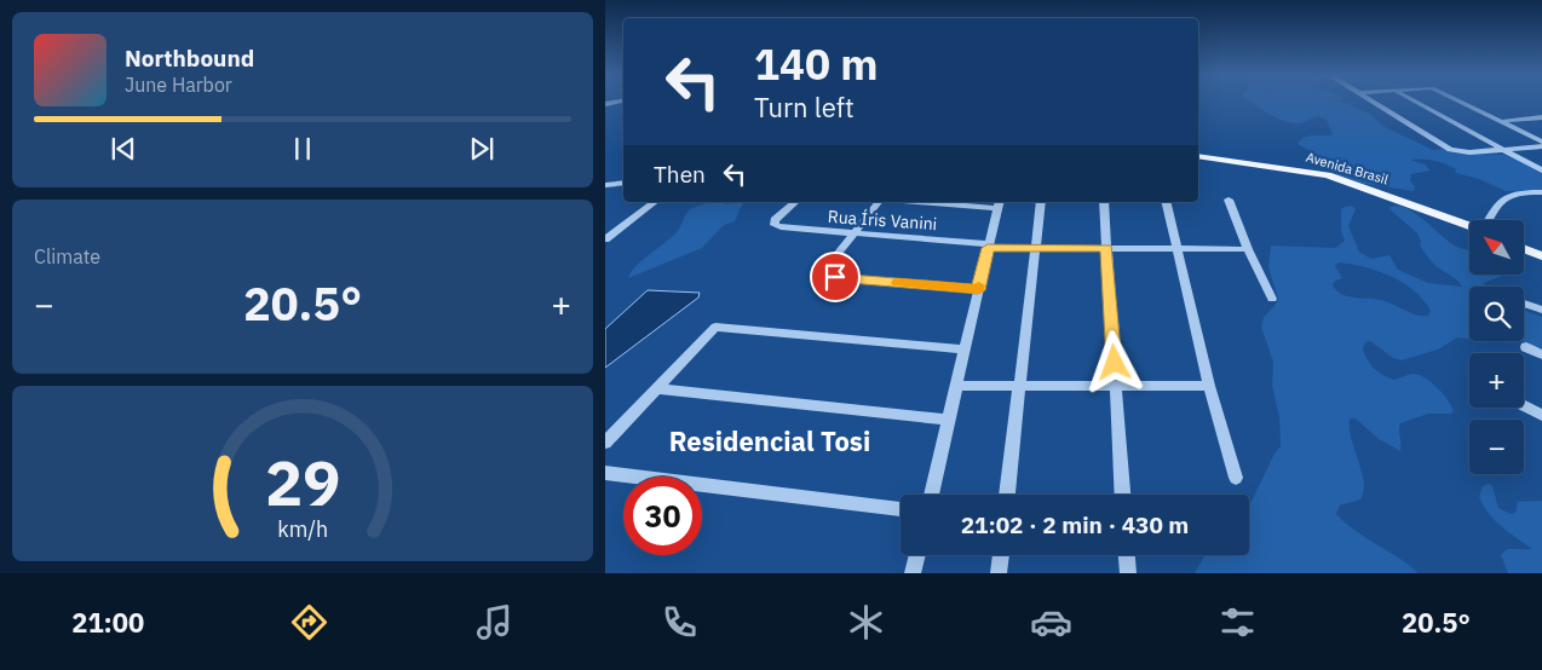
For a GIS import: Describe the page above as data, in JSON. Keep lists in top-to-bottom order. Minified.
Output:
{"streets":{"main road":["Avenida Brasil"],"street":["Rua Íris Vanini"]},"districts":["Residencial Tosi"],"north":"top left","page":{"turn":["140 m","Turn left"],"song":["Northbound","June Harbor"],"then":"Then","tile":"Climate","map_buttons":["+","−"],"heat":["−","20.5°","+"],"limit":"30","trip":"21:02 · 2 min · 430 m","tabs":["21:00","20.5°"],"gauge":["29","km/h"]}}
